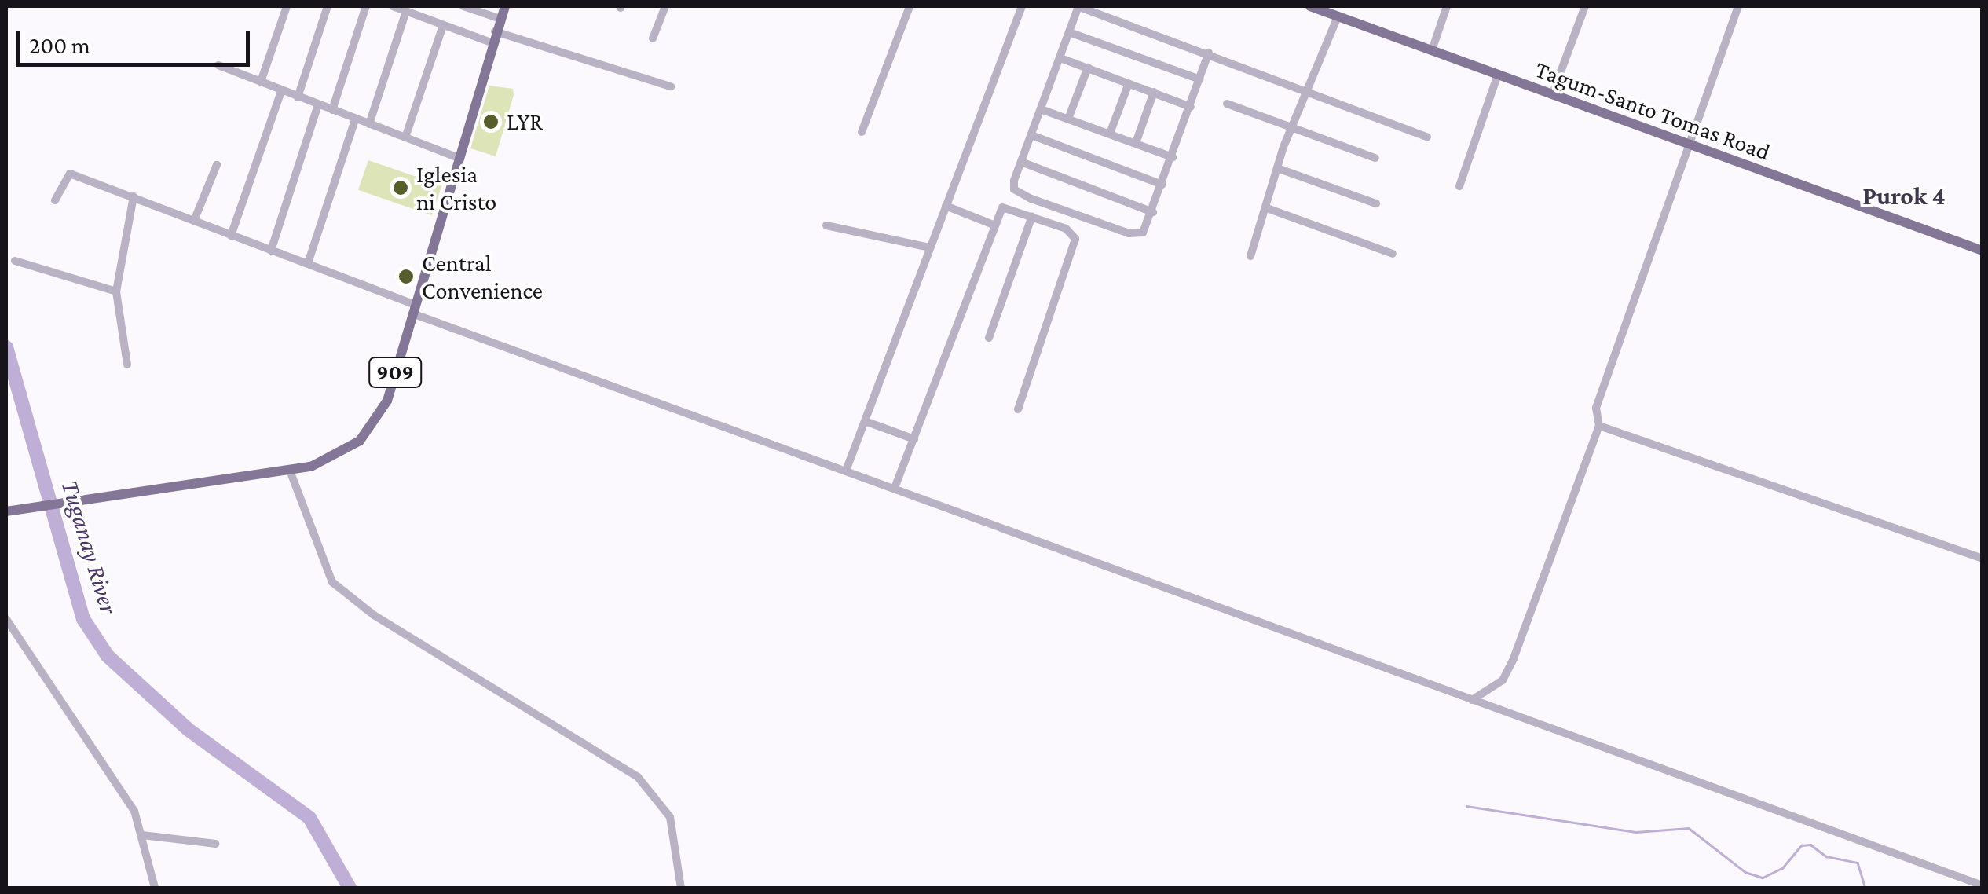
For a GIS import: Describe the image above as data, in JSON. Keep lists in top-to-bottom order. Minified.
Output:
{"streets":{"main road":["Tagum-Santo Tomas Road","909"]},"districts":["Purok 4"],"water":["Tuganay River"],"places":["LYR","Iglesia ni Cristo","Central Convenience"],"scale_bar":"200 m"}
